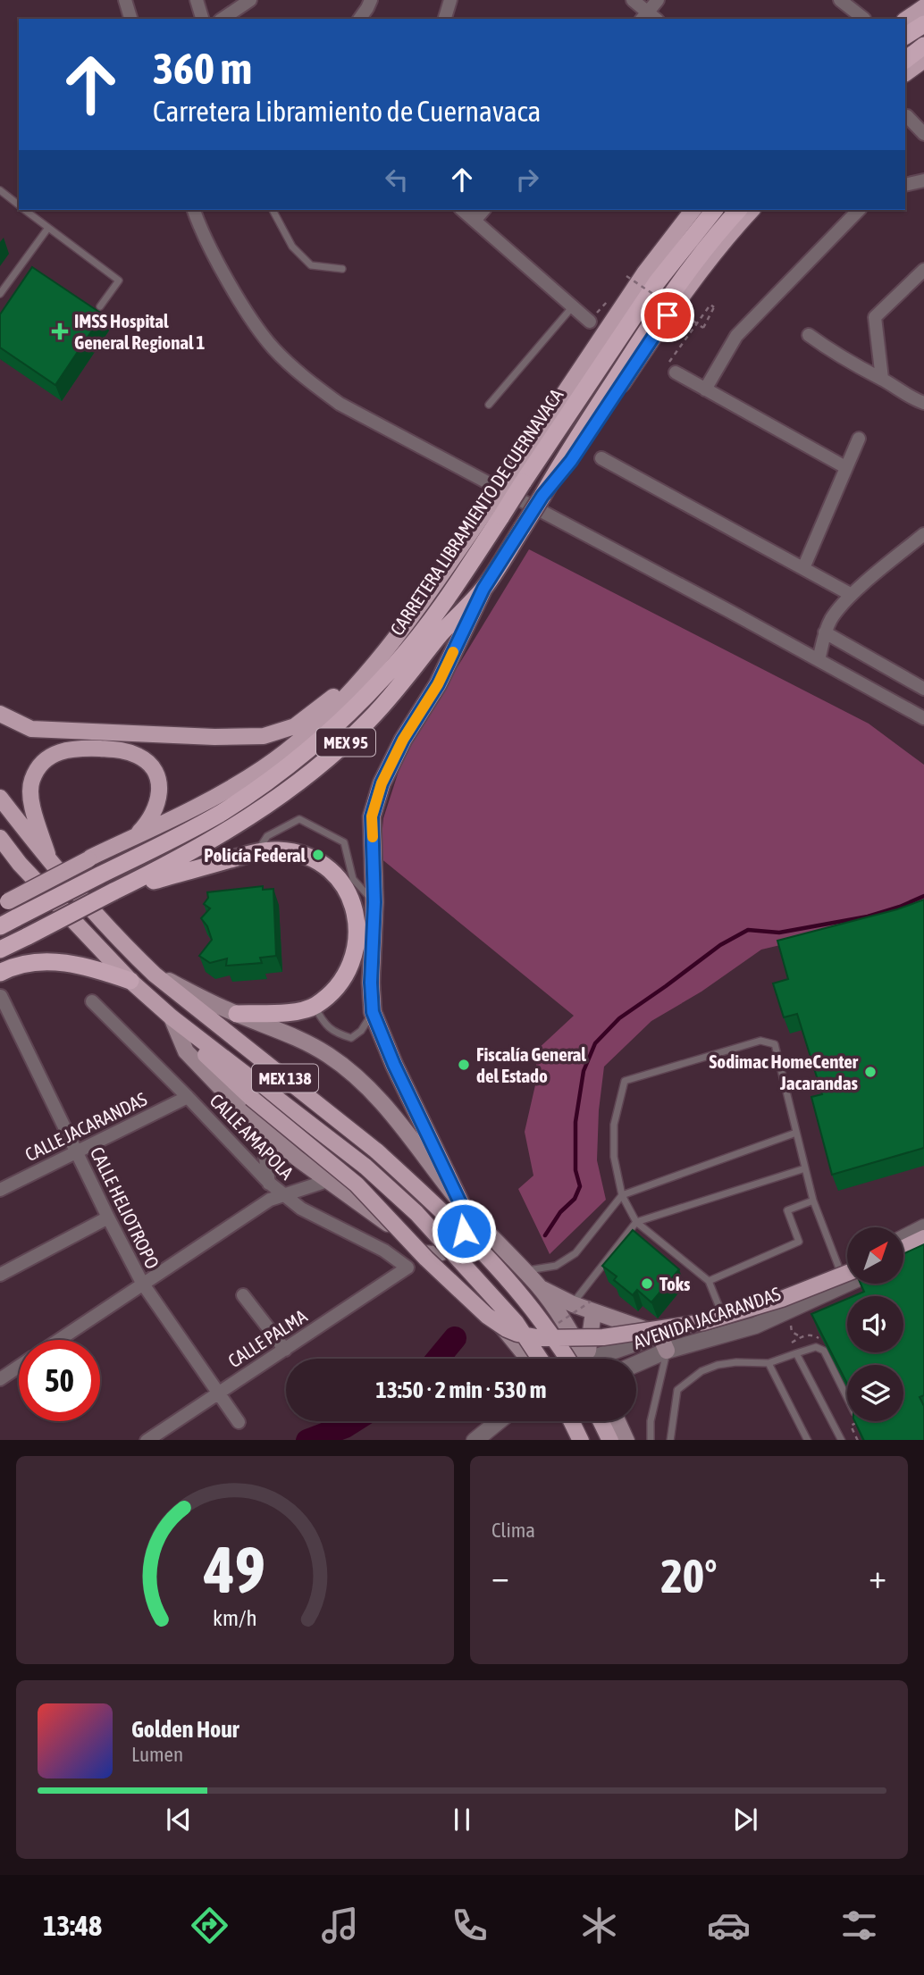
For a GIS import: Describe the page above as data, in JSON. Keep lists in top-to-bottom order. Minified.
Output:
{"streets":{"highway":["CARRETERA LIBRAMIENTO DE CUERNAVACA","MEX 95"],"main road":["MEX 138"],"street":["CALLE JACARANDAS","CALLE AMAPOLA","CALLE HELIOTROPO","AVENIDA JACARANDAS","CALLE PALMA"]},"crossings":[["CARRETERA LIBRAMIENTO DE CUERNAVACA","MEX 95"],["CALLE JACARANDAS","CALLE AMAPOLA"],["CALLE JACARANDAS","CALLE HELIOTROPO"],["CALLE AMAPOLA","CALLE PALMA"],["CALLE HELIOTROPO","CALLE PALMA"]],"places":{"health":["IMSS Hospital General Regional 1"],"other":["Policía Federal","Fiscalía General del Estado","Sodimac HomeCenter Jacarandas","Toks"]},"north":"top right","page":{"turn":["360 m","Carretera Libramiento de Cuernavaca"],"limit":"50","trip":"13:50 · 2 min · 530 m","tile":"Clima","heat":["−","20°","+"],"song":["Golden Hour","Lumen"],"tabs":"13:48","gauge":["49","km/h"]}}
